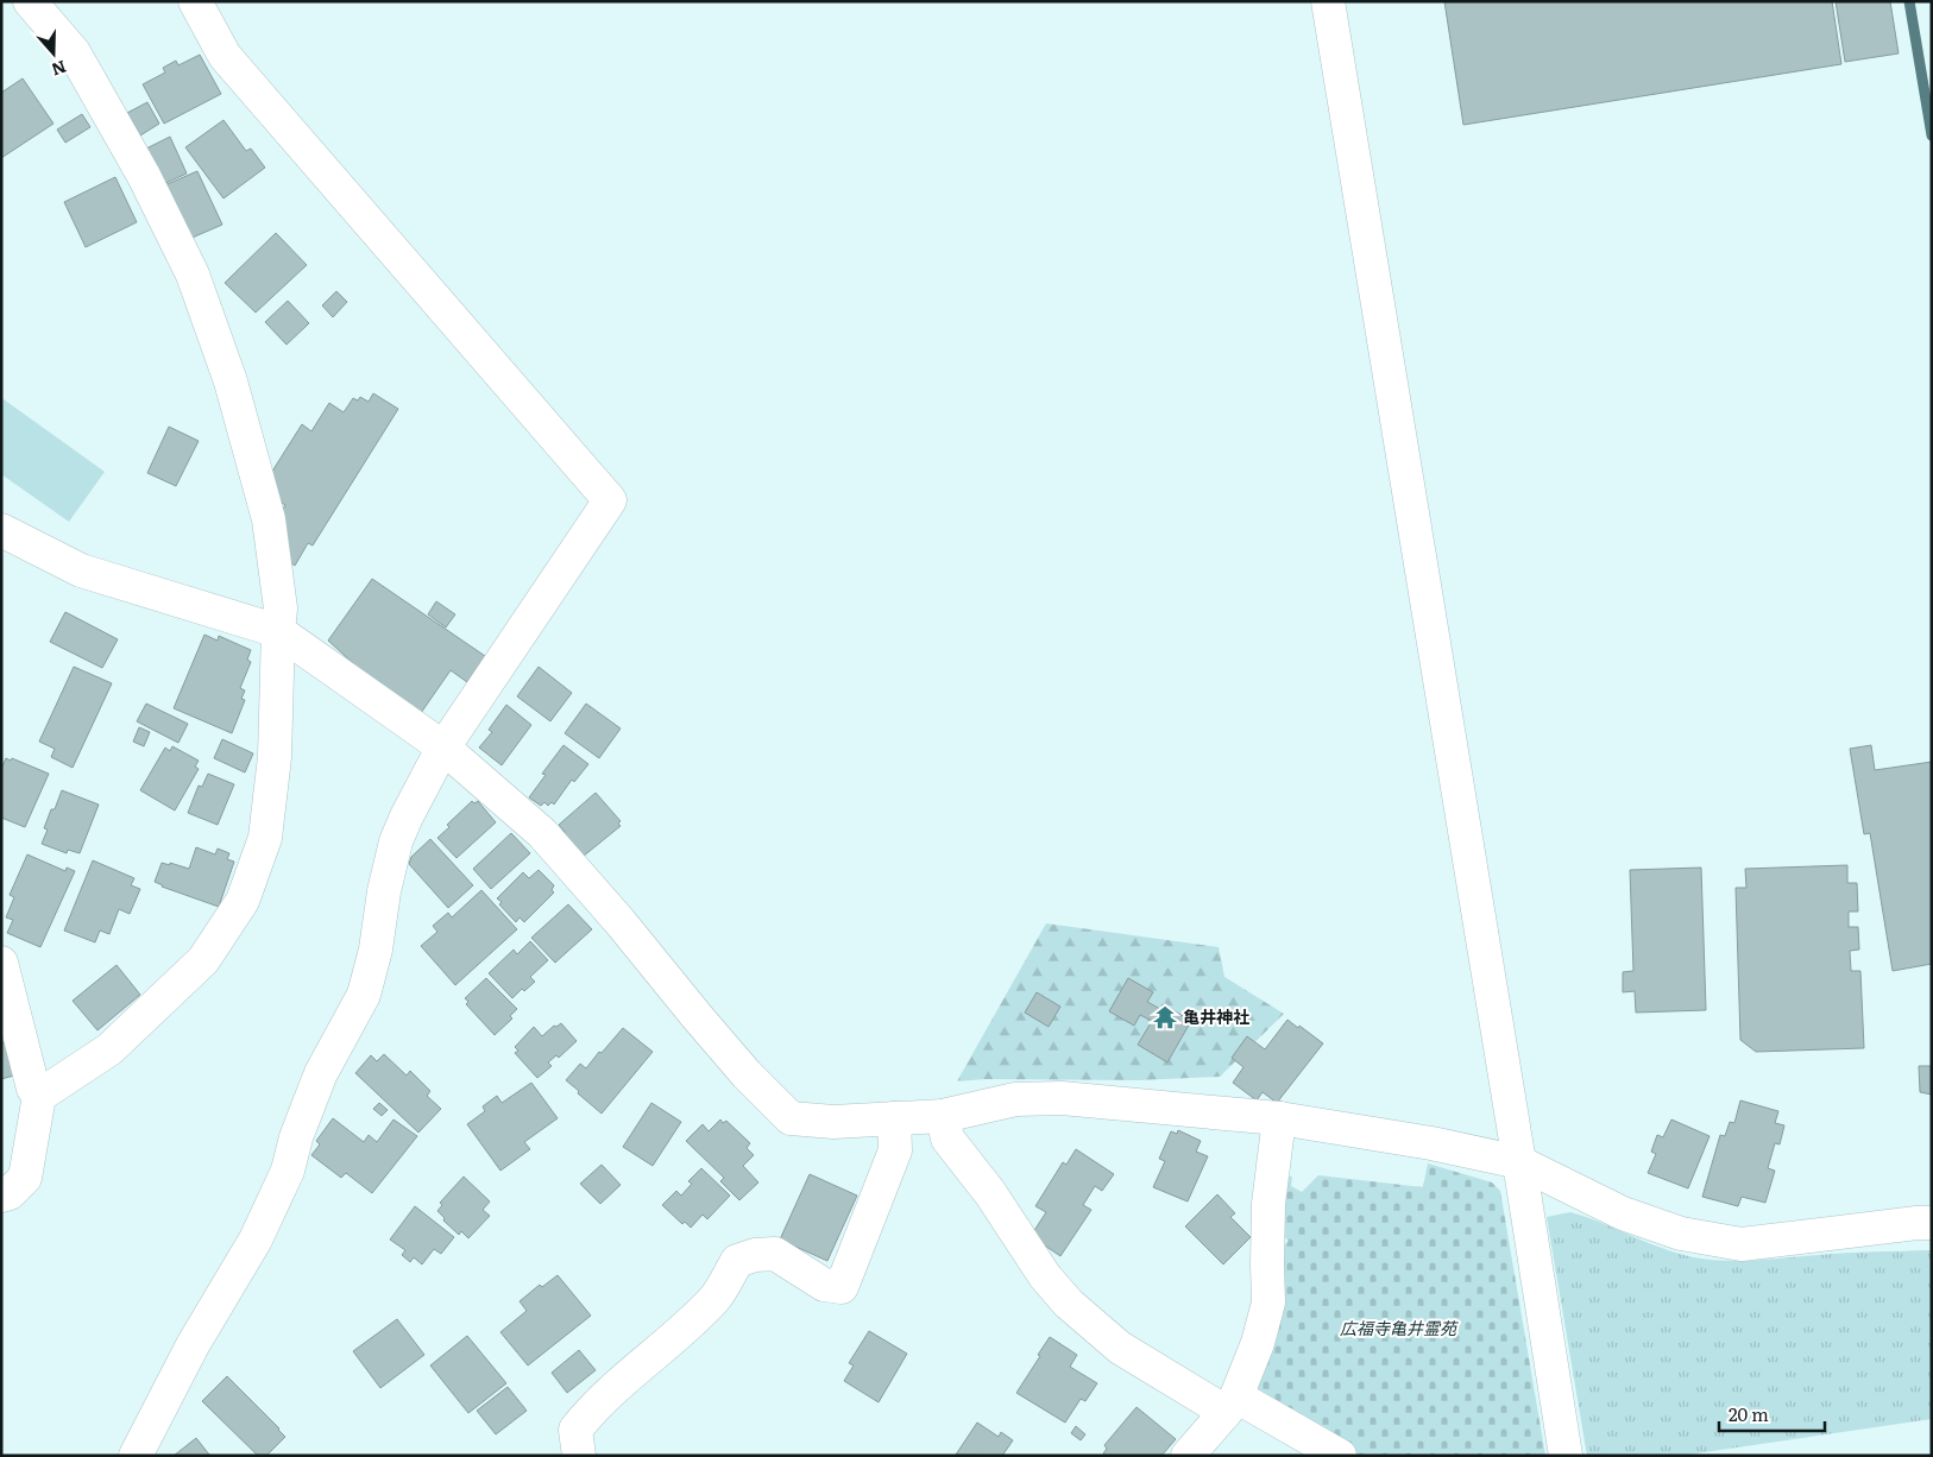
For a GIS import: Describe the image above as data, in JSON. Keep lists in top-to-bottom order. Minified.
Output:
{"parks":["広福寺亀井霊苑"],"places":{"temple":["亀井神社"]},"scale_bar":"20 m","north":"bottom"}
